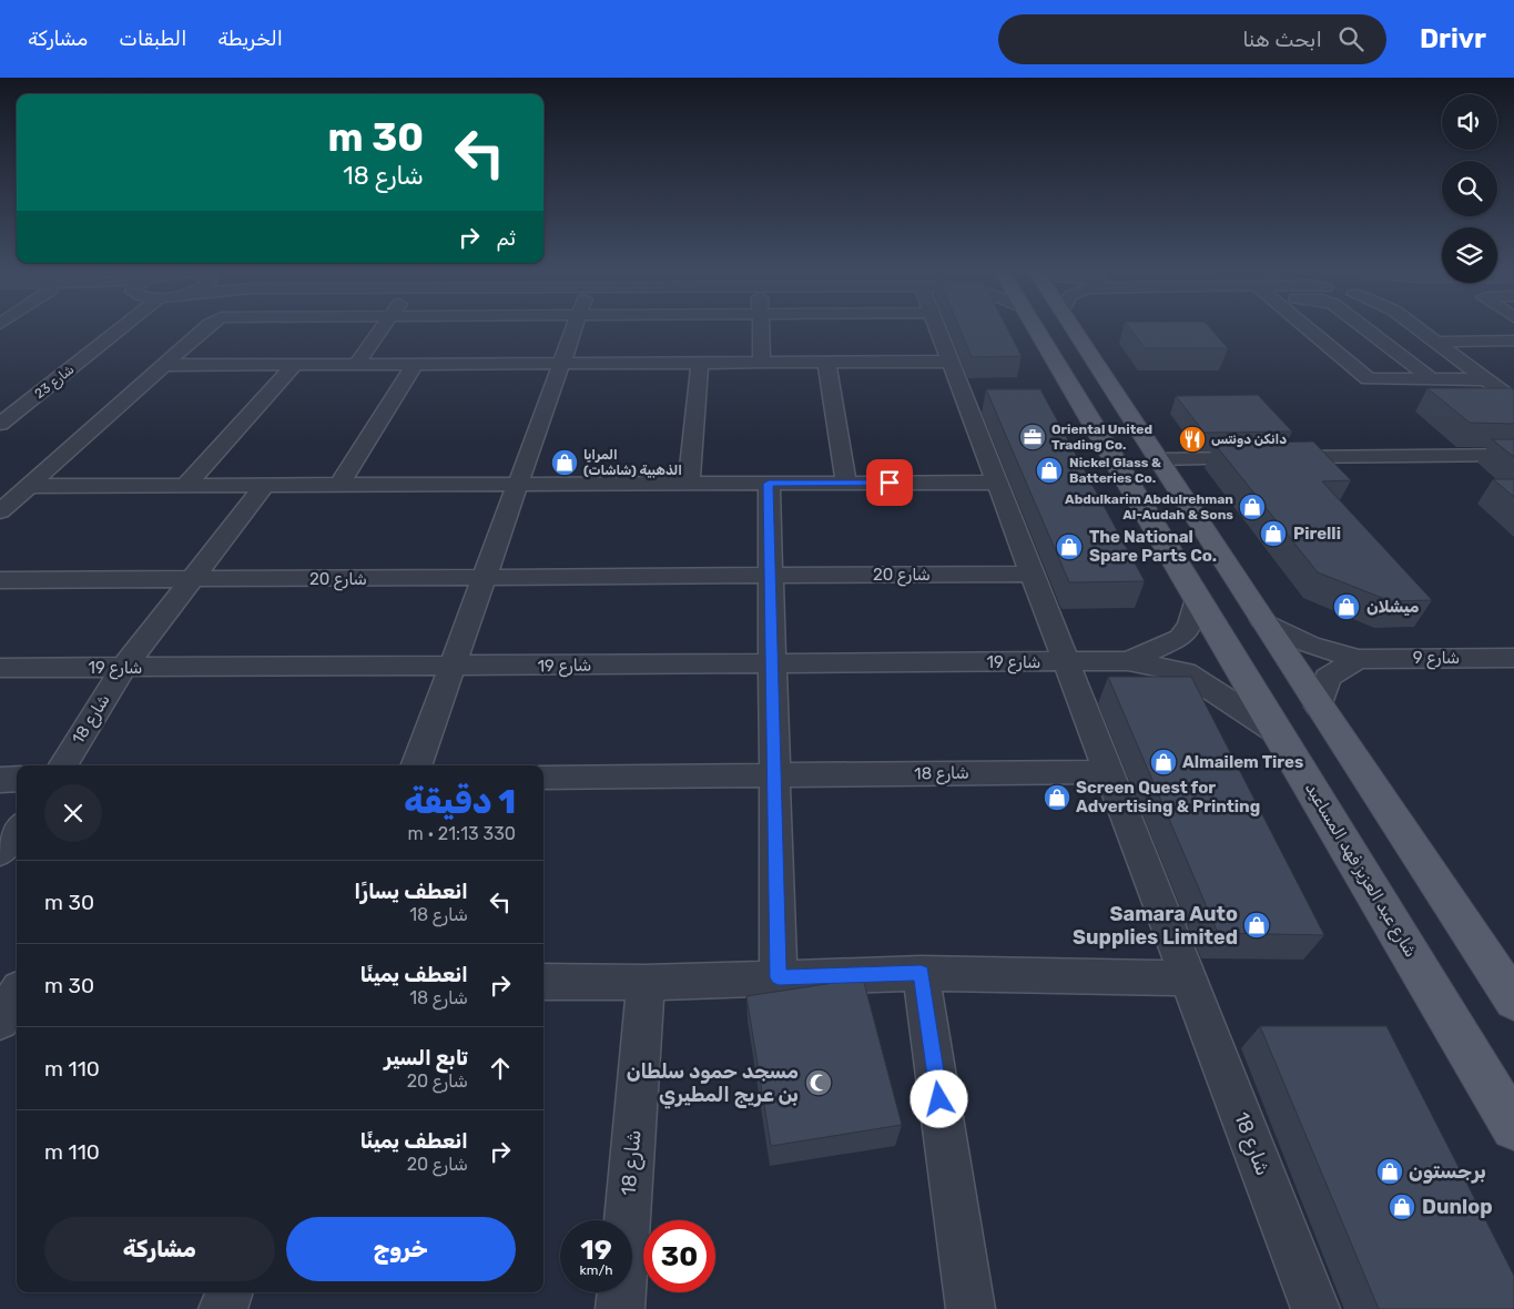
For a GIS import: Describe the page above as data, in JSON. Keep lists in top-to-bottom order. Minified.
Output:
{"streets":{"main road":["شارع عبد العزيز فهد المساعيد"],"street":["شارع 23","شارع 20","شارع 9","شارع 19","شارع 18"]},"crossings":[["شارع 19","شارع 18"],["شارع 19","شارع عبد العزيز فهد المساعيد"]],"places":{"office":["Oriental United Trading Co."],"restaurant":["دانكن دونتس"],"shop":["المرايا الذهبية (شاشات)","Nickel Glass & Batteries Co.","Abdulkarim Abdulrehman Al-Audah & Sons","Pirelli","The National Spare Parts Co.","ميشلان","Almailem Tires","Screen Quest for Advertising & Printing","Samara Auto Supplies Limited","برجستون","Dunlop"],"mosque":["مسجد حمود سلطان بن عريج المطيري"]},"page":{"header":"Drivr","search":"ابحث هنا","nav":["الخريطة","الطبقات","مشاركة"],"turn":["30 m","شارع 18"],"then":"ثم","heading":["1 دقيقة","330 m · 21:13"],"list":[{"name":"انعطف يسارًا","note":"شارع 18","value":"30 m"},{"name":"انعطف يمينًا","note":"شارع 18","value":"30 m"},{"name":"تابع السير","note":"شارع 20","value":"110 m"},{"name":"انعطف يمينًا","note":"شارع 20","value":"110 m"}],"buttons":["خروج","مشاركة"],"speed":"19 km/h","limit":"30"}}
